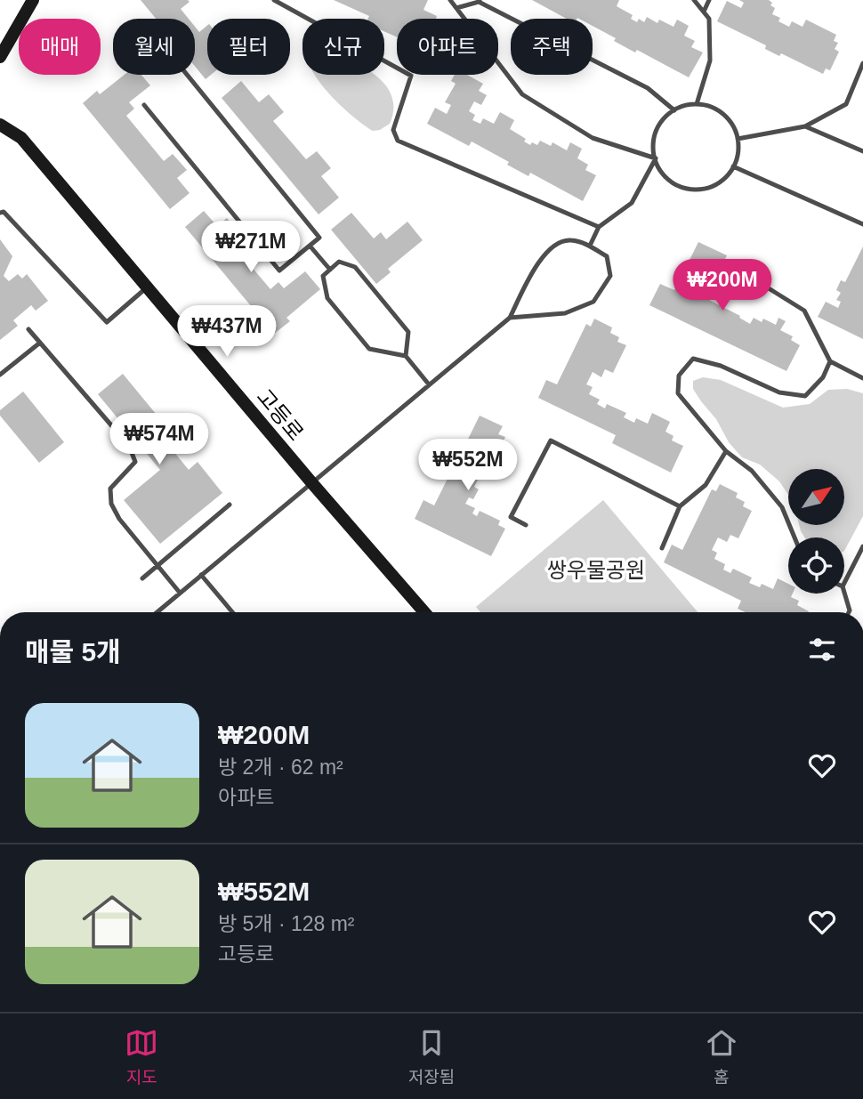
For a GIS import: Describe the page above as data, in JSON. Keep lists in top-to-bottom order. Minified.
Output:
{"streets":{"street":["고등로"]},"parks":["쌍우물공원"],"north":"top right","page":{"chip":["매매","월세","필터","신규","아파트","주택"],"price":["₩271M","₩200M","₩437M","₩574M","₩552M"],"heading":"매물 5개","list":[{"name":"₩200M","note":"방 2개 · 62 m² · 아파트"},{"name":"₩552M","note":"방 5개 · 128 m² · 고등로"}],"tabs":["지도","저장됨","홈"]}}
